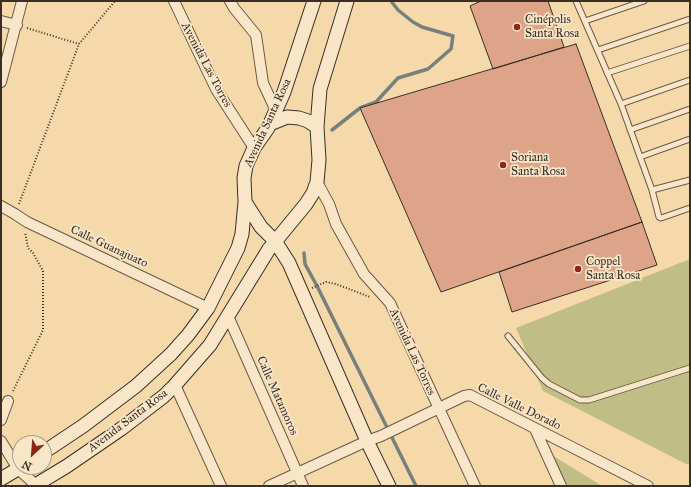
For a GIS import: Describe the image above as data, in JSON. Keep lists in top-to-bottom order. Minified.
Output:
{"streets":{"main road":["Avenida Santa Rosa"],"street":["Avenida Las Torres","Calle Guanajuato","Calle Matamoros","Calle Valle Dorado"]},"crossings":[["Avenida Las Torres","Avenida Santa Rosa"],["Avenida Las Torres","Calle Valle Dorado"],["Avenida Santa Rosa","Calle Guanajuato"],["Avenida Santa Rosa","Calle Matamoros"],["Calle Matamoros","Calle Valle Dorado"]],"places":["Cinépolis Santa Rosa","Soriana Santa Rosa","Coppel Santa Rosa"],"north":"bottom left"}
